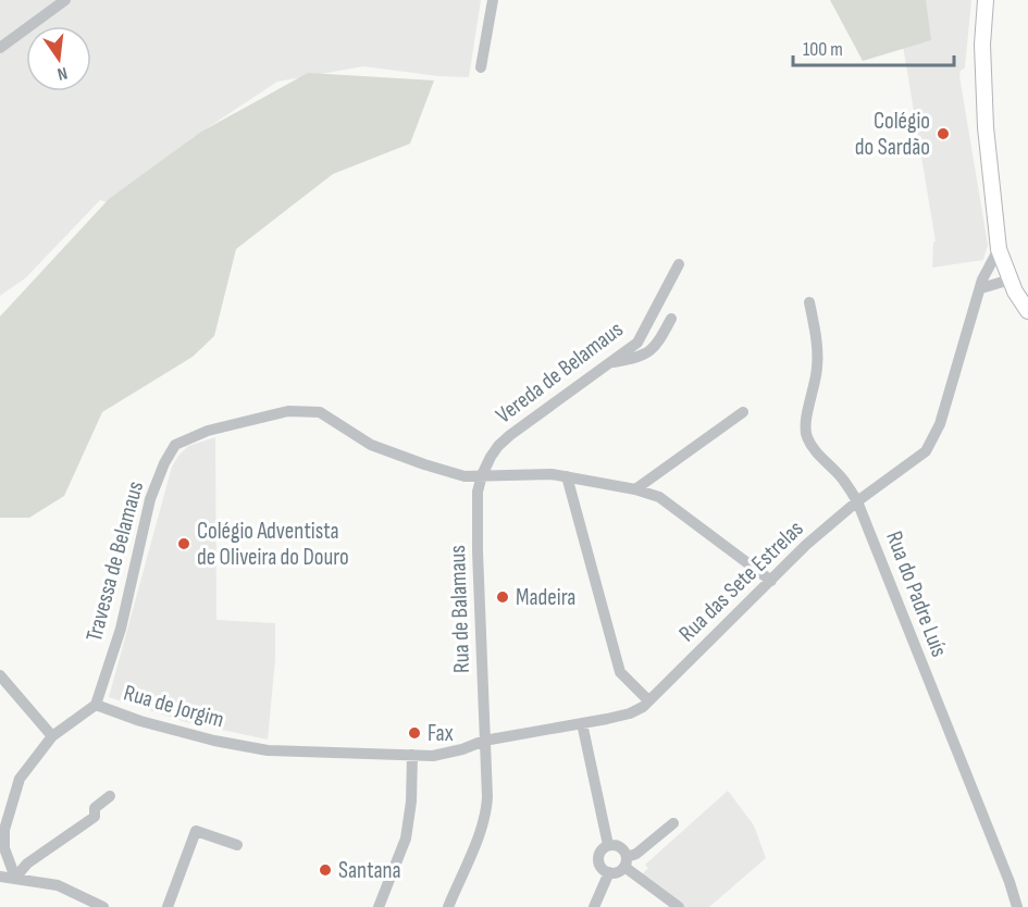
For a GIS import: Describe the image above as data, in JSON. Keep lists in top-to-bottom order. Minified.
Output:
{"streets":{"street":["Vereda de Belamaus","Travessa de Belamaus","Rua das Sete Estrelas","Rua do Padre Luís","Rua de Balamaus","Rua de Jorgim"]},"crossings":[["Vereda de Belamaus","Travessa de Belamaus"],["Vereda de Belamaus","Rua de Balamaus"],["Travessa de Belamaus","Rua das Sete Estrelas"],["Travessa de Belamaus","Rua de Balamaus"],["Travessa de Belamaus","Rua de Jorgim"],["Rua das Sete Estrelas","Rua do Padre Luís"],["Rua das Sete Estrelas","Rua de Balamaus"],["Rua das Sete Estrelas","Rua de Jorgim"]],"places":["Colégio do Sardão","Colégio Adventista de Oliveira do Douro","Madeira","Fax","Santana"],"scale_bar":"100 m","north":"bottom"}
